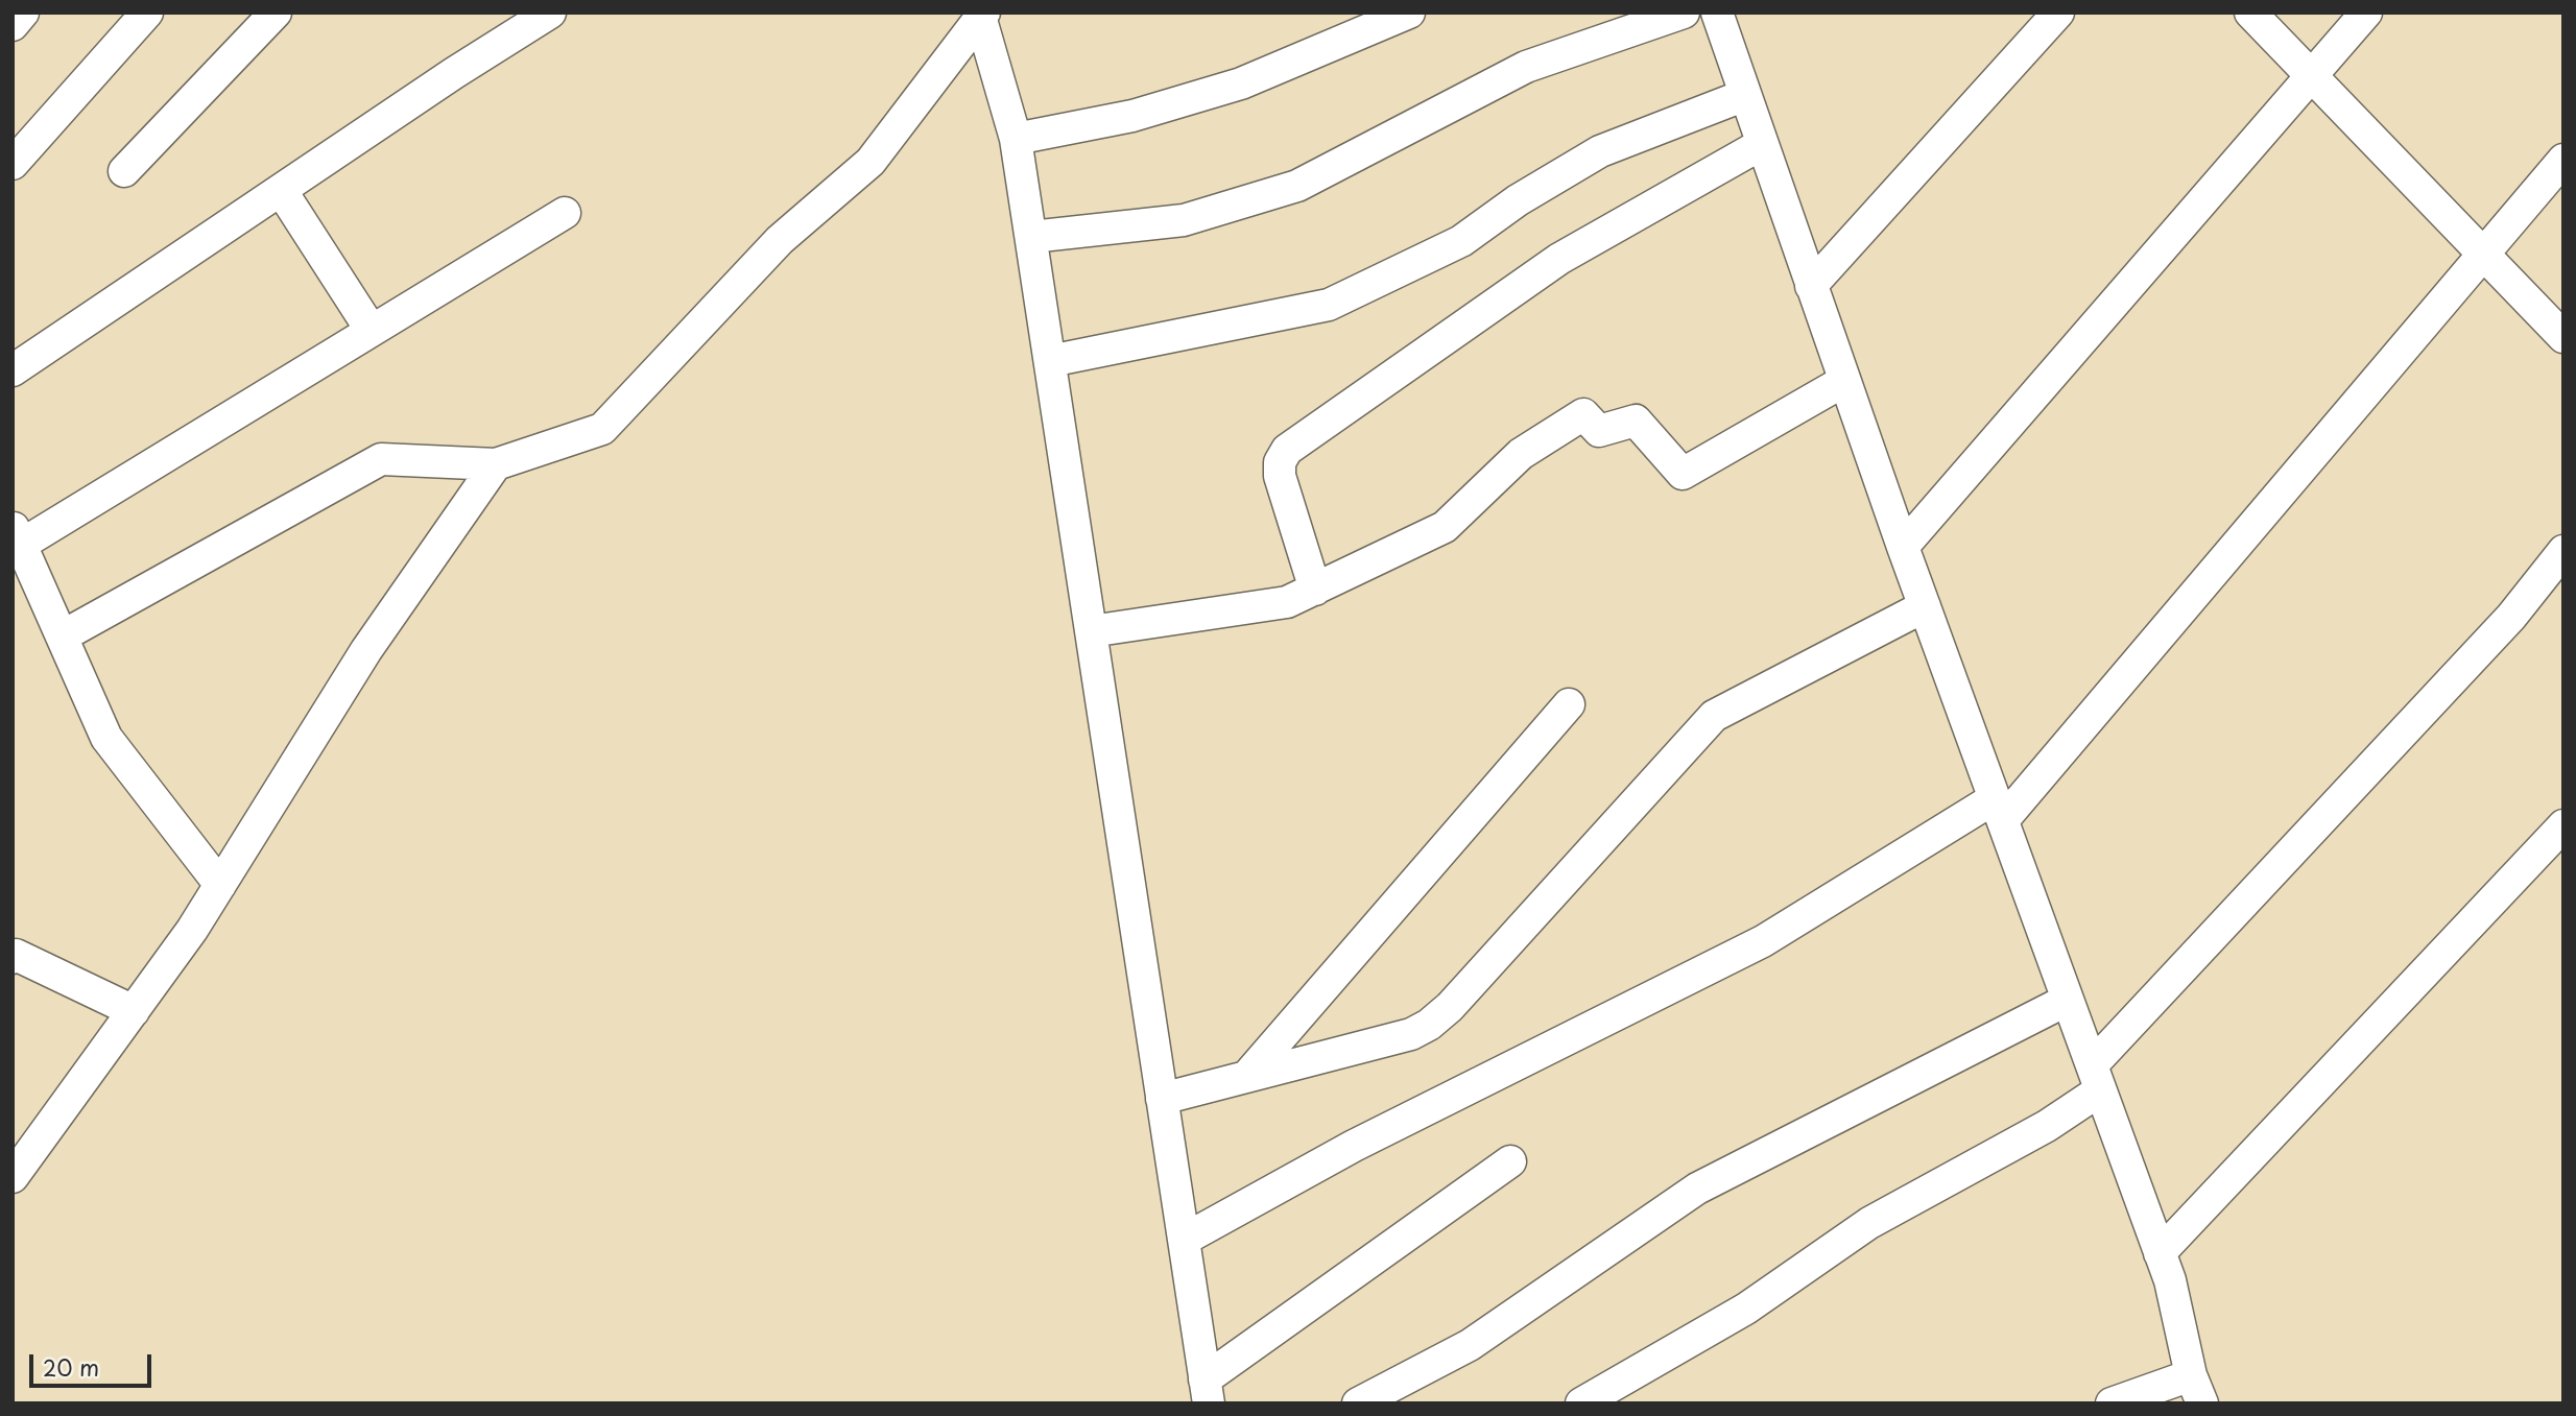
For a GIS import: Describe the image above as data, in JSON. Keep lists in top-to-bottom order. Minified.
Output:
{"scale_bar":"20 m"}
